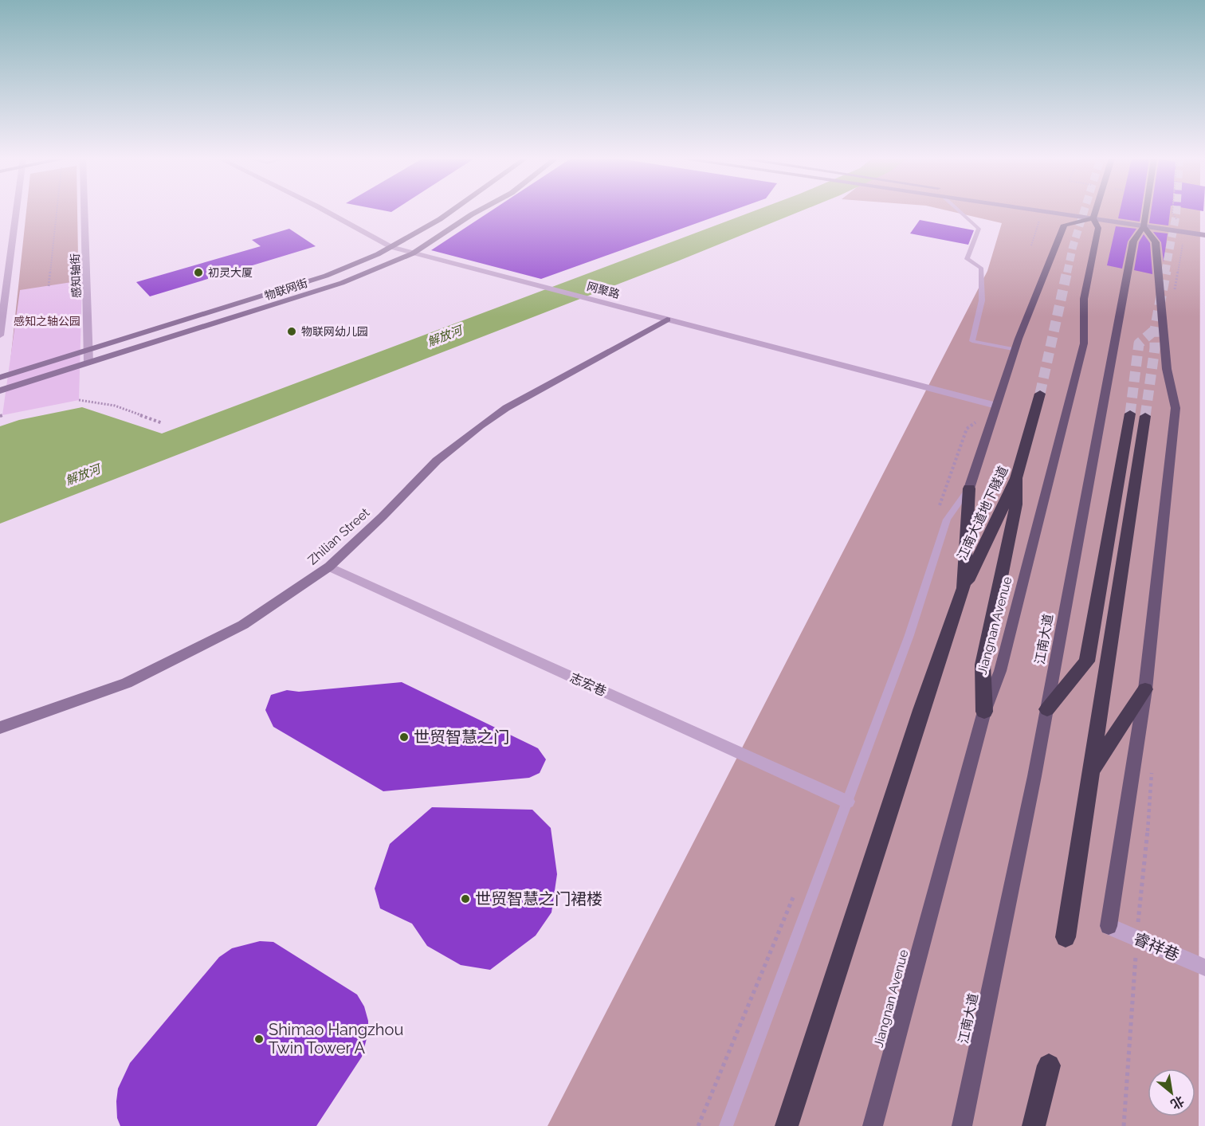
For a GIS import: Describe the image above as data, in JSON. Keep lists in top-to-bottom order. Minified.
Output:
{"streets":{"highway":["江南大道地下隧道"],"main road":["Jiangnan Avenue","江南大道"],"street":["感知轴街","物联网街","网聚路","Zhilian Street","志宏巷","睿祥巷"]},"crossings":[["感知轴街","物联网街"],["物联网街","网聚路"],["网聚路","Zhilian Street"],["Zhilian Street","志宏巷"]],"water":["解放河"],"parks":["感知之轴公园"],"places":["初灵大厦","物联网幼儿园","世贸智慧之门","世贸智慧之门裙楼","Shimao Hangzhou Twin Tower A"],"north":"bottom right"}
